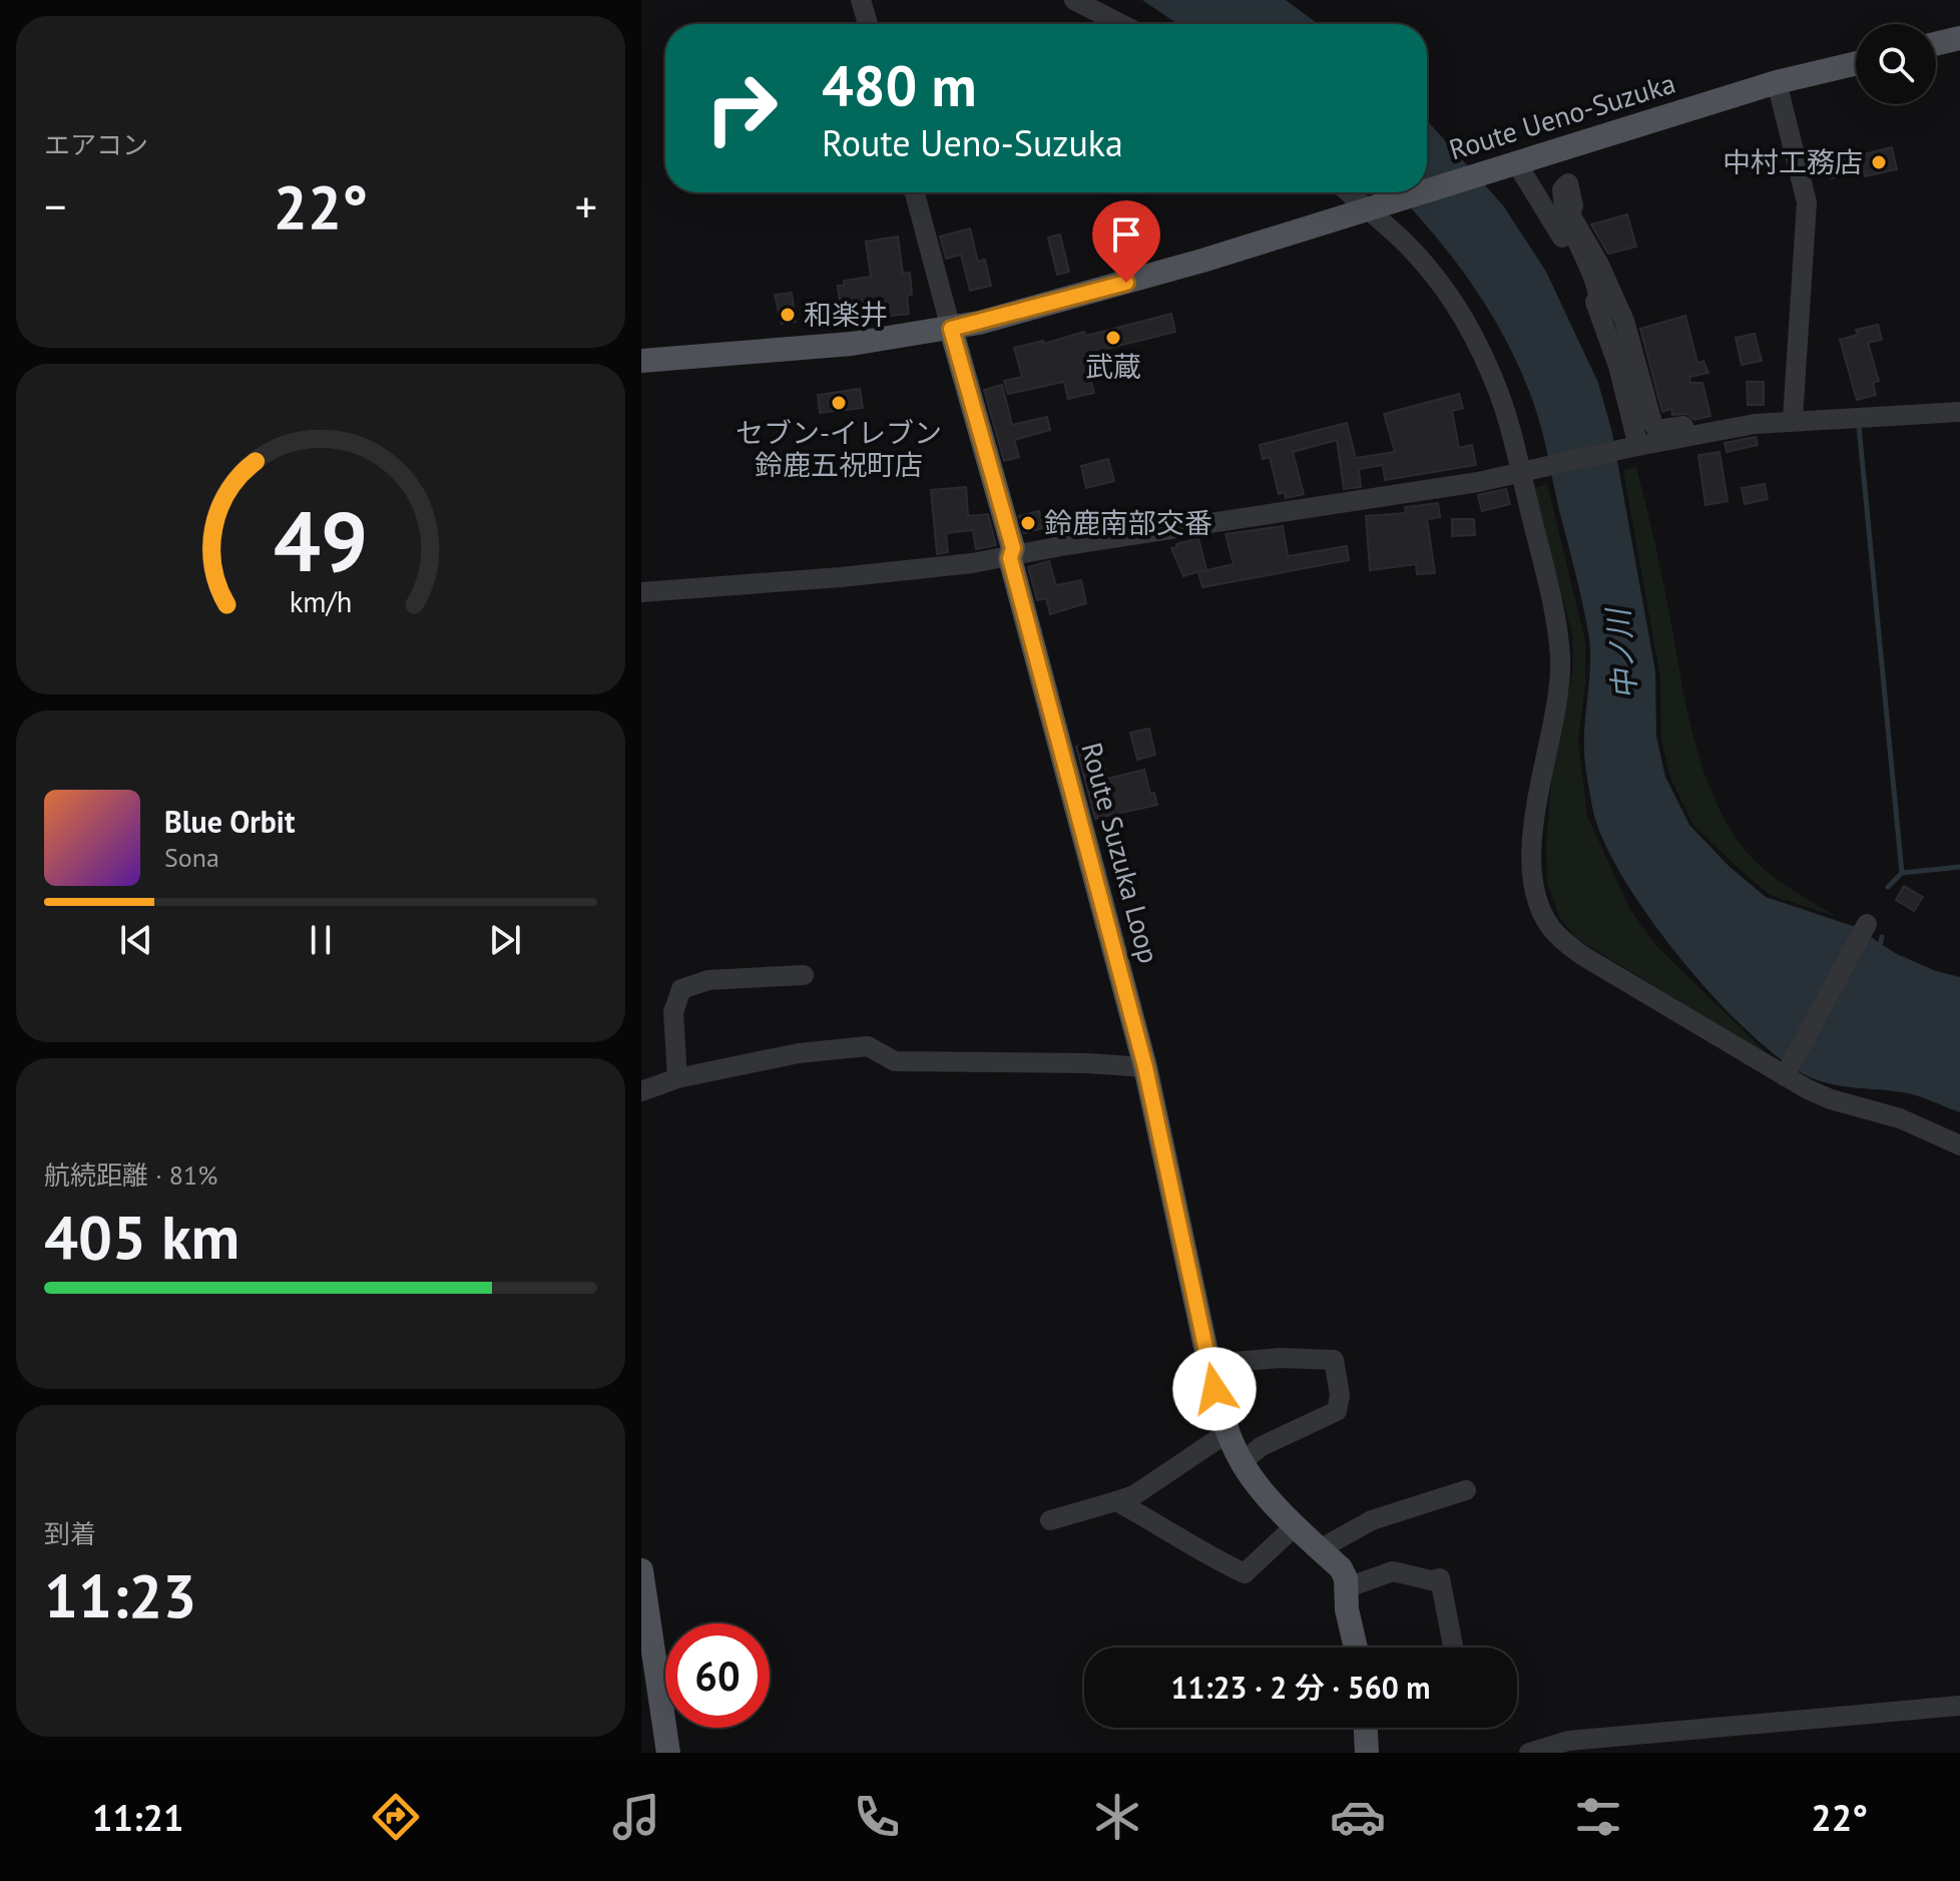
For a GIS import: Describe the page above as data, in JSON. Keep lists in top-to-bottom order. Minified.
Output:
{"streets":{"main road":["Route Ueno-Suzuka","Route Suzuka Loop"]},"crossings":[["Route Ueno-Suzuka","Route Suzuka Loop"]],"water":["中ノ川"],"places":["中村工務店","和楽井","武蔵","セブン-イレブン 鈴鹿五祝町店","鈴鹿南部交番"],"page":{"tile":["エアコン",["航続距離 · 81%","405 km"],["到着","11:23"]],"turn":["480 m","Route Ueno-Suzuka"],"heat":["−","22°","+"],"song":["Blue Orbit","Sona"],"limit":"60","trip":"11:23 · 2 分 · 560 m","tabs":["11:21","22°"],"gauge":["49","km/h"]}}
